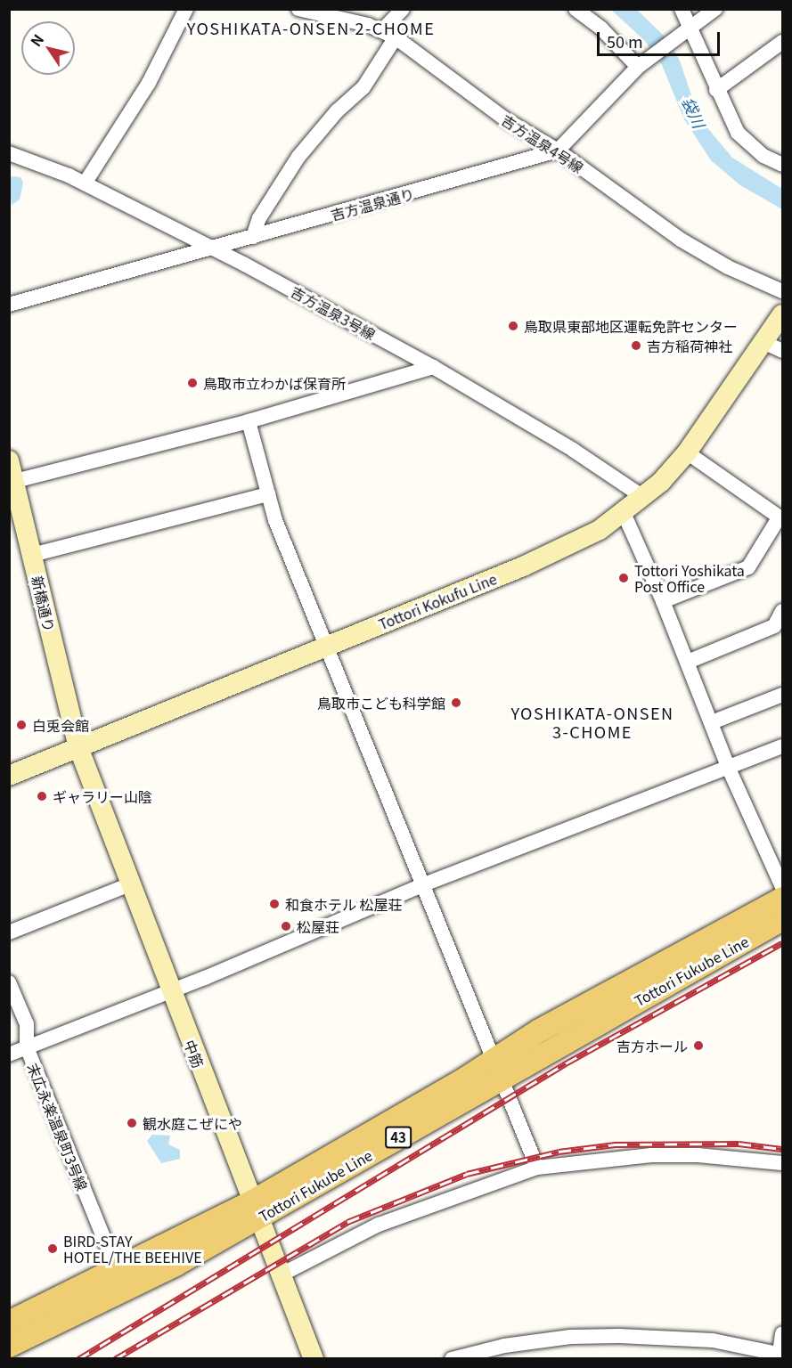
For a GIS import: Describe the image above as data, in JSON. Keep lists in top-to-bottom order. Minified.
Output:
{"streets":{"main road":["Tottori Fukube Line","43"],"street":["吉方温泉4号線","吉方温泉通り","吉方温泉3号線","Tottori Kokufu Line","新橋通り","中筋","末広永楽温泉町3号線"]},"crossings":[["吉方温泉4号線","吉方温泉通り"],["吉方温泉通り","吉方温泉3号線"],["吉方温泉3号線","Tottori Kokufu Line"],["Tottori Kokufu Line","新橋通り"],["Tottori Kokufu Line","中筋"],["新橋通り","中筋"],["Tottori Fukube Line","中筋"],["Tottori Fukube Line","末広永楽温泉町3号線"]],"districts":["YOSHIKATA-ONSEN 2-CHOME","YOSHIKATA-ONSEN 3-CHOME"],"water":["袋川"],"places":["鳥取県東部地区運転免許センター","吉方稲荷神社","鳥取市立わかば保育所","Tottori Yoshikata Post Office","鳥取市こども科学館","白兎会館","ギャラリー山陰","和食ホテル 松屋荘","松屋荘","吉方ホール","観水庭こぜにや","BIRD-STAY HOTEL/THE BEEHIVE"],"scale_bar":"50 m","north":"top left"}
